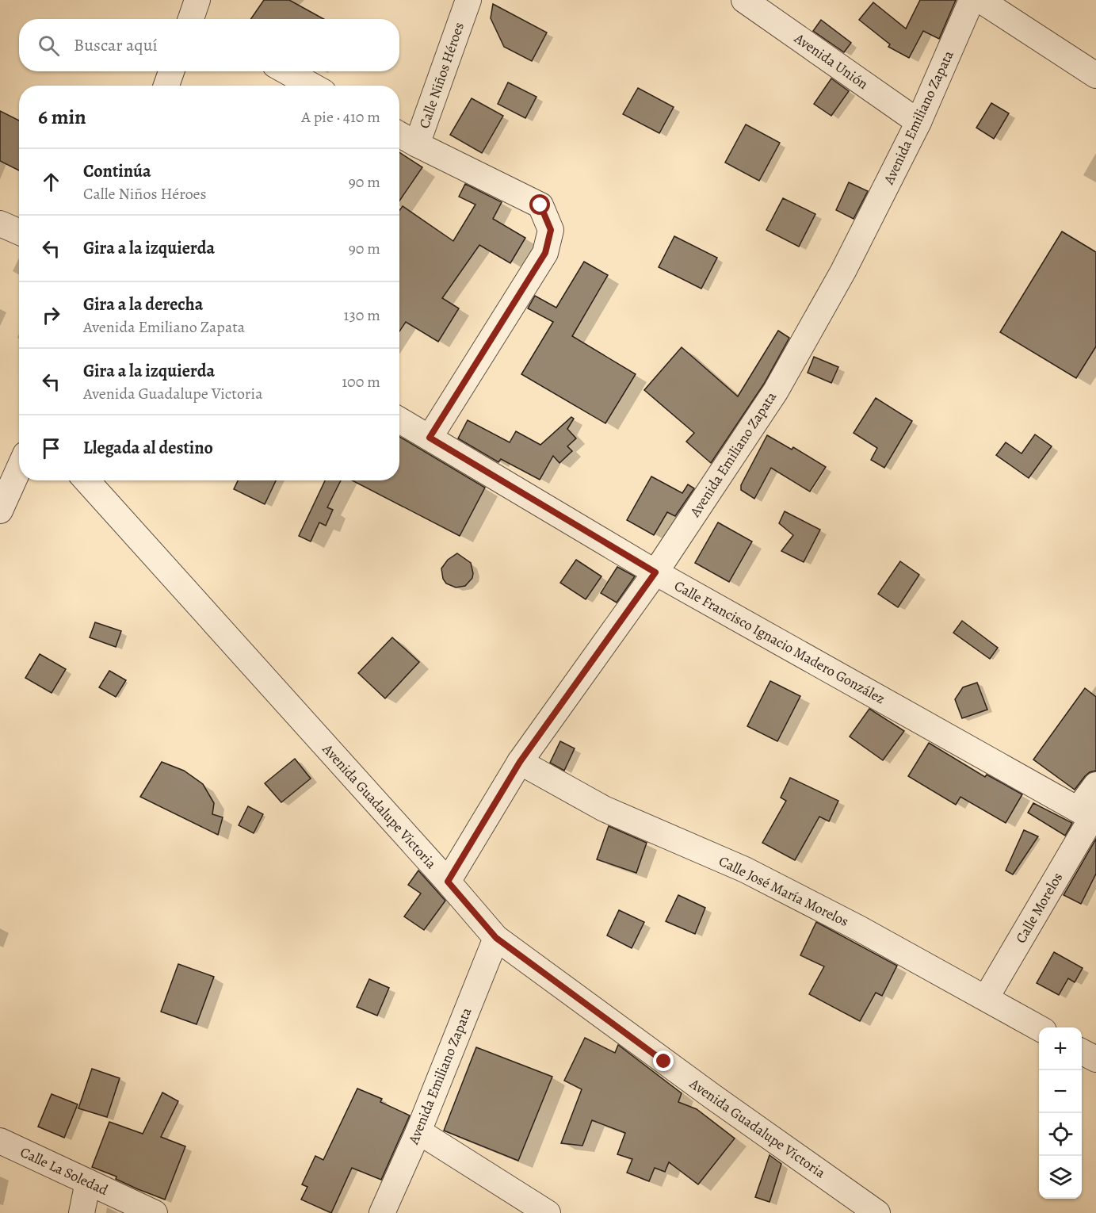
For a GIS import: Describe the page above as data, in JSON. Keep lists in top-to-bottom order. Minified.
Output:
{"streets":{"street":["Avenida Unión","Calle Niños Héroes","Avenida Emiliano Zapata","Calle Francisco Ignacio Madero González","Avenida Guadalupe Victoria","Calle José María Morelos","Calle Morelos","Calle La Soledad"]},"crossings":[["Avenida Unión","Avenida Emiliano Zapata"],["Calle Niños Héroes","Calle Francisco Ignacio Madero González"],["Avenida Emiliano Zapata","Calle Francisco Ignacio Madero González"],["Avenida Emiliano Zapata","Avenida Guadalupe Victoria"],["Avenida Emiliano Zapata","Calle José María Morelos"],["Calle Francisco Ignacio Madero González","Calle Morelos"],["Calle José María Morelos","Calle Morelos"]],"page":{"search":"Buscar aquí","heading":["6 min","A pie · 410 m"],"list":[["Continúa","Calle Niños Héroes","90 m"],["Gira a la izquierda","90 m"],["Gira a la derecha","Avenida Emiliano Zapata","130 m"],["Gira a la izquierda","Avenida Guadalupe Victoria","100 m"],"Llegada al destino"],"map_buttons":["+","−"]}}
